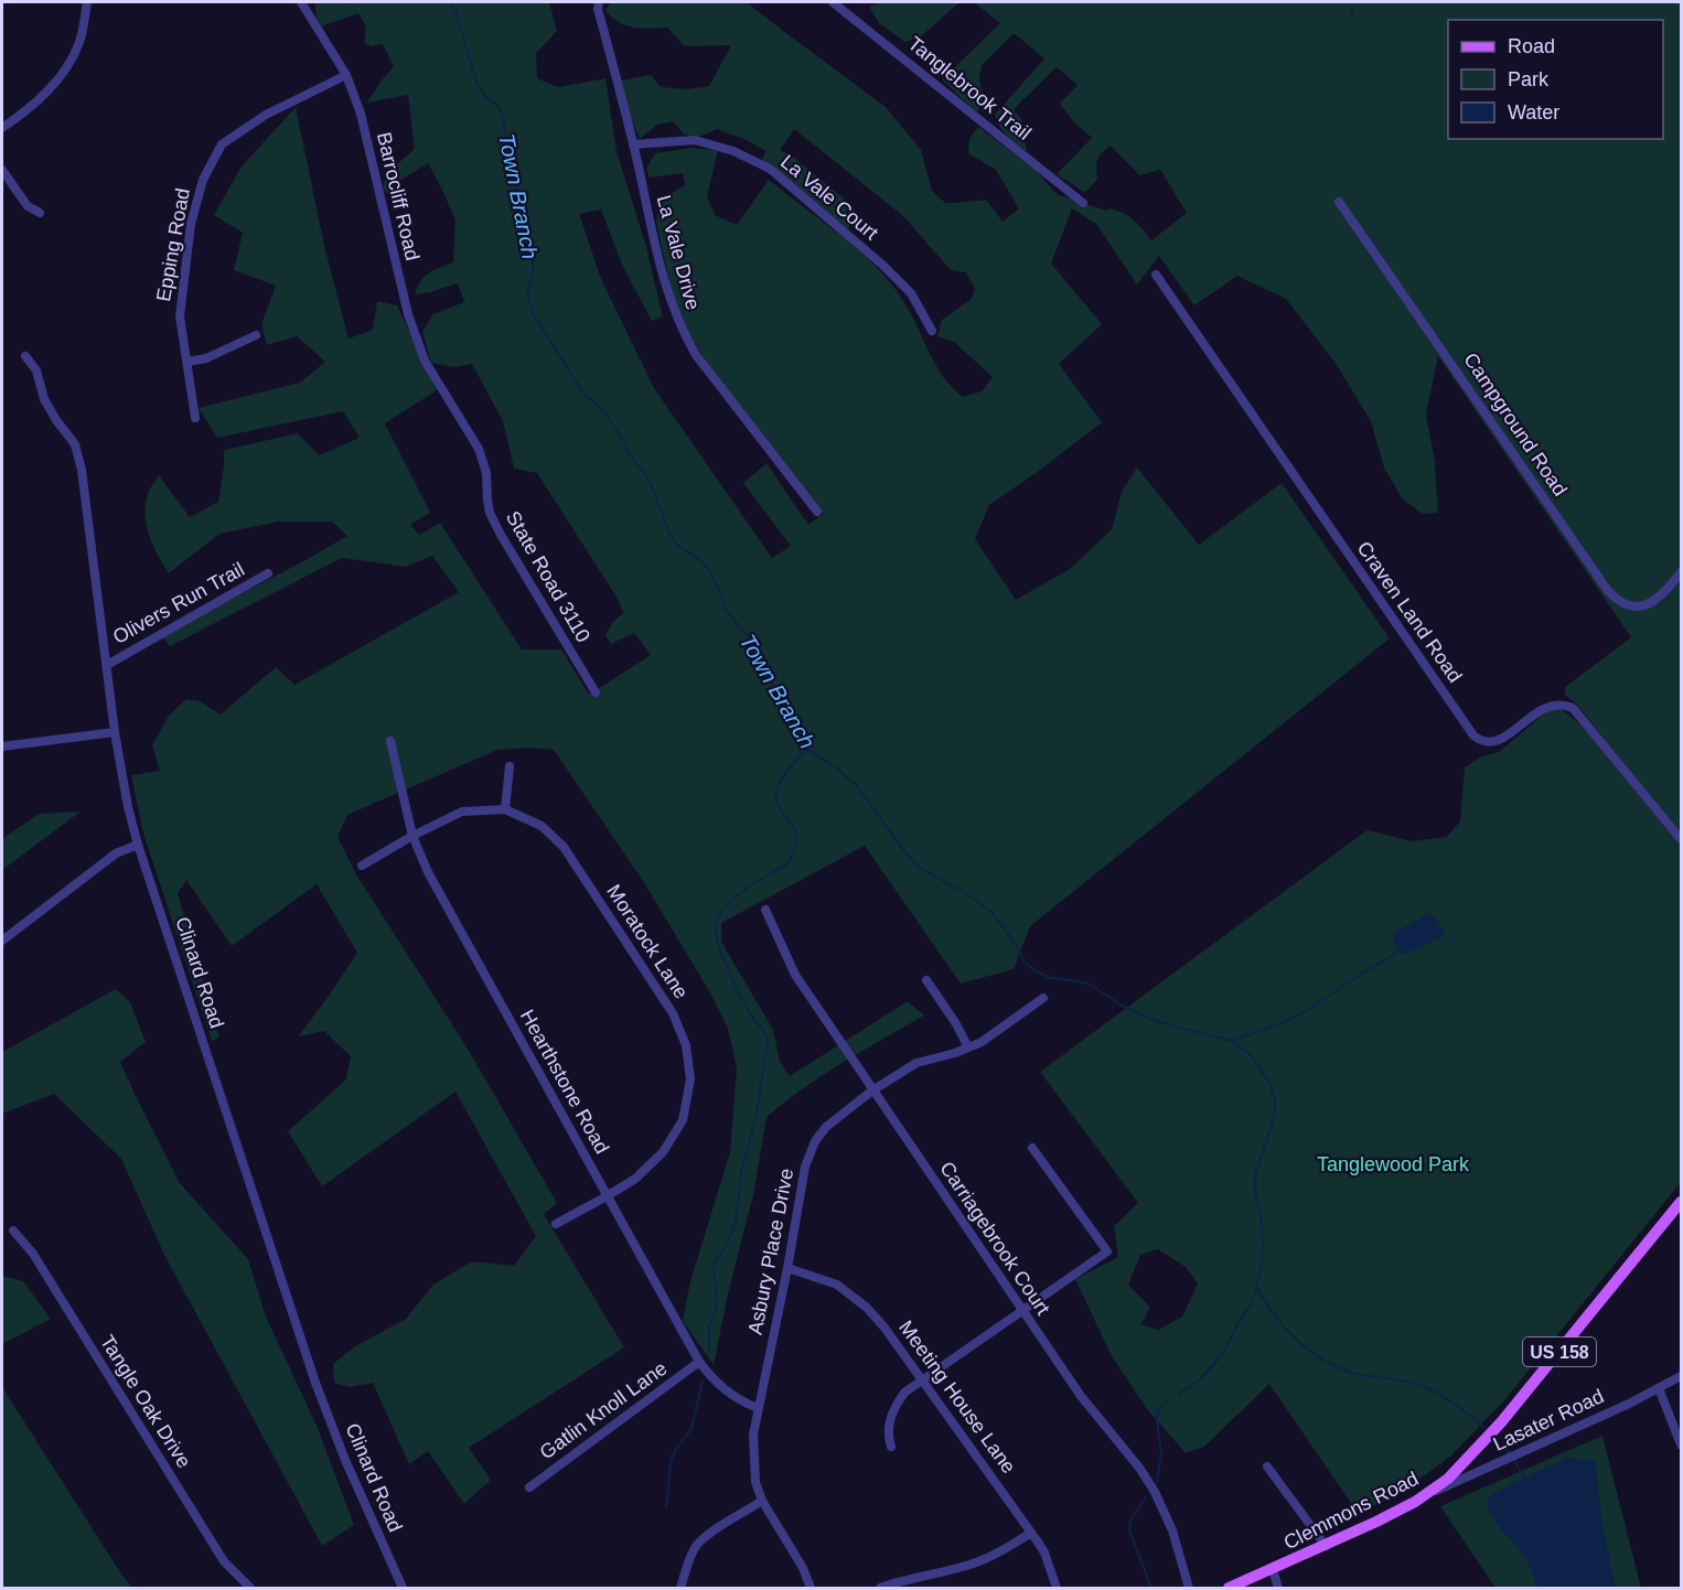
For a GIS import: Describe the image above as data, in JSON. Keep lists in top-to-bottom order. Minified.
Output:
{"streets":{"main road":["US 158","Clemmons Road"],"street":["Tanglebrook Trail","Barrocliff Road","La Vale Court","Epping Road","La Vale Drive","Campground Road","State Road 3110","Olivers Run Trail","Craven Land Road","Moratock Lane","Clinard Road","Hearthstone Road","Carriagebrook Court","Asbury Place Drive","Meeting House Lane","Tangle Oak Drive","Gatlin Knoll Lane","Lasater Road"]},"crossings":[["Barrocliff Road","Epping Road"],["Barrocliff Road","State Road 3110"],["La Vale Court","La Vale Drive"],["Olivers Run Trail","Clinard Road"],["Moratock Lane","Hearthstone Road"],["Hearthstone Road","Asbury Place Drive"],["Hearthstone Road","Gatlin Knoll Lane"],["Carriagebrook Court","Asbury Place Drive"],["Asbury Place Drive","Meeting House Lane"],["Lasater Road","Clemmons Road"]],"water":["Town Branch"],"parks":["Tanglewood Park"],"legend":["Road","Park","Water"]}
